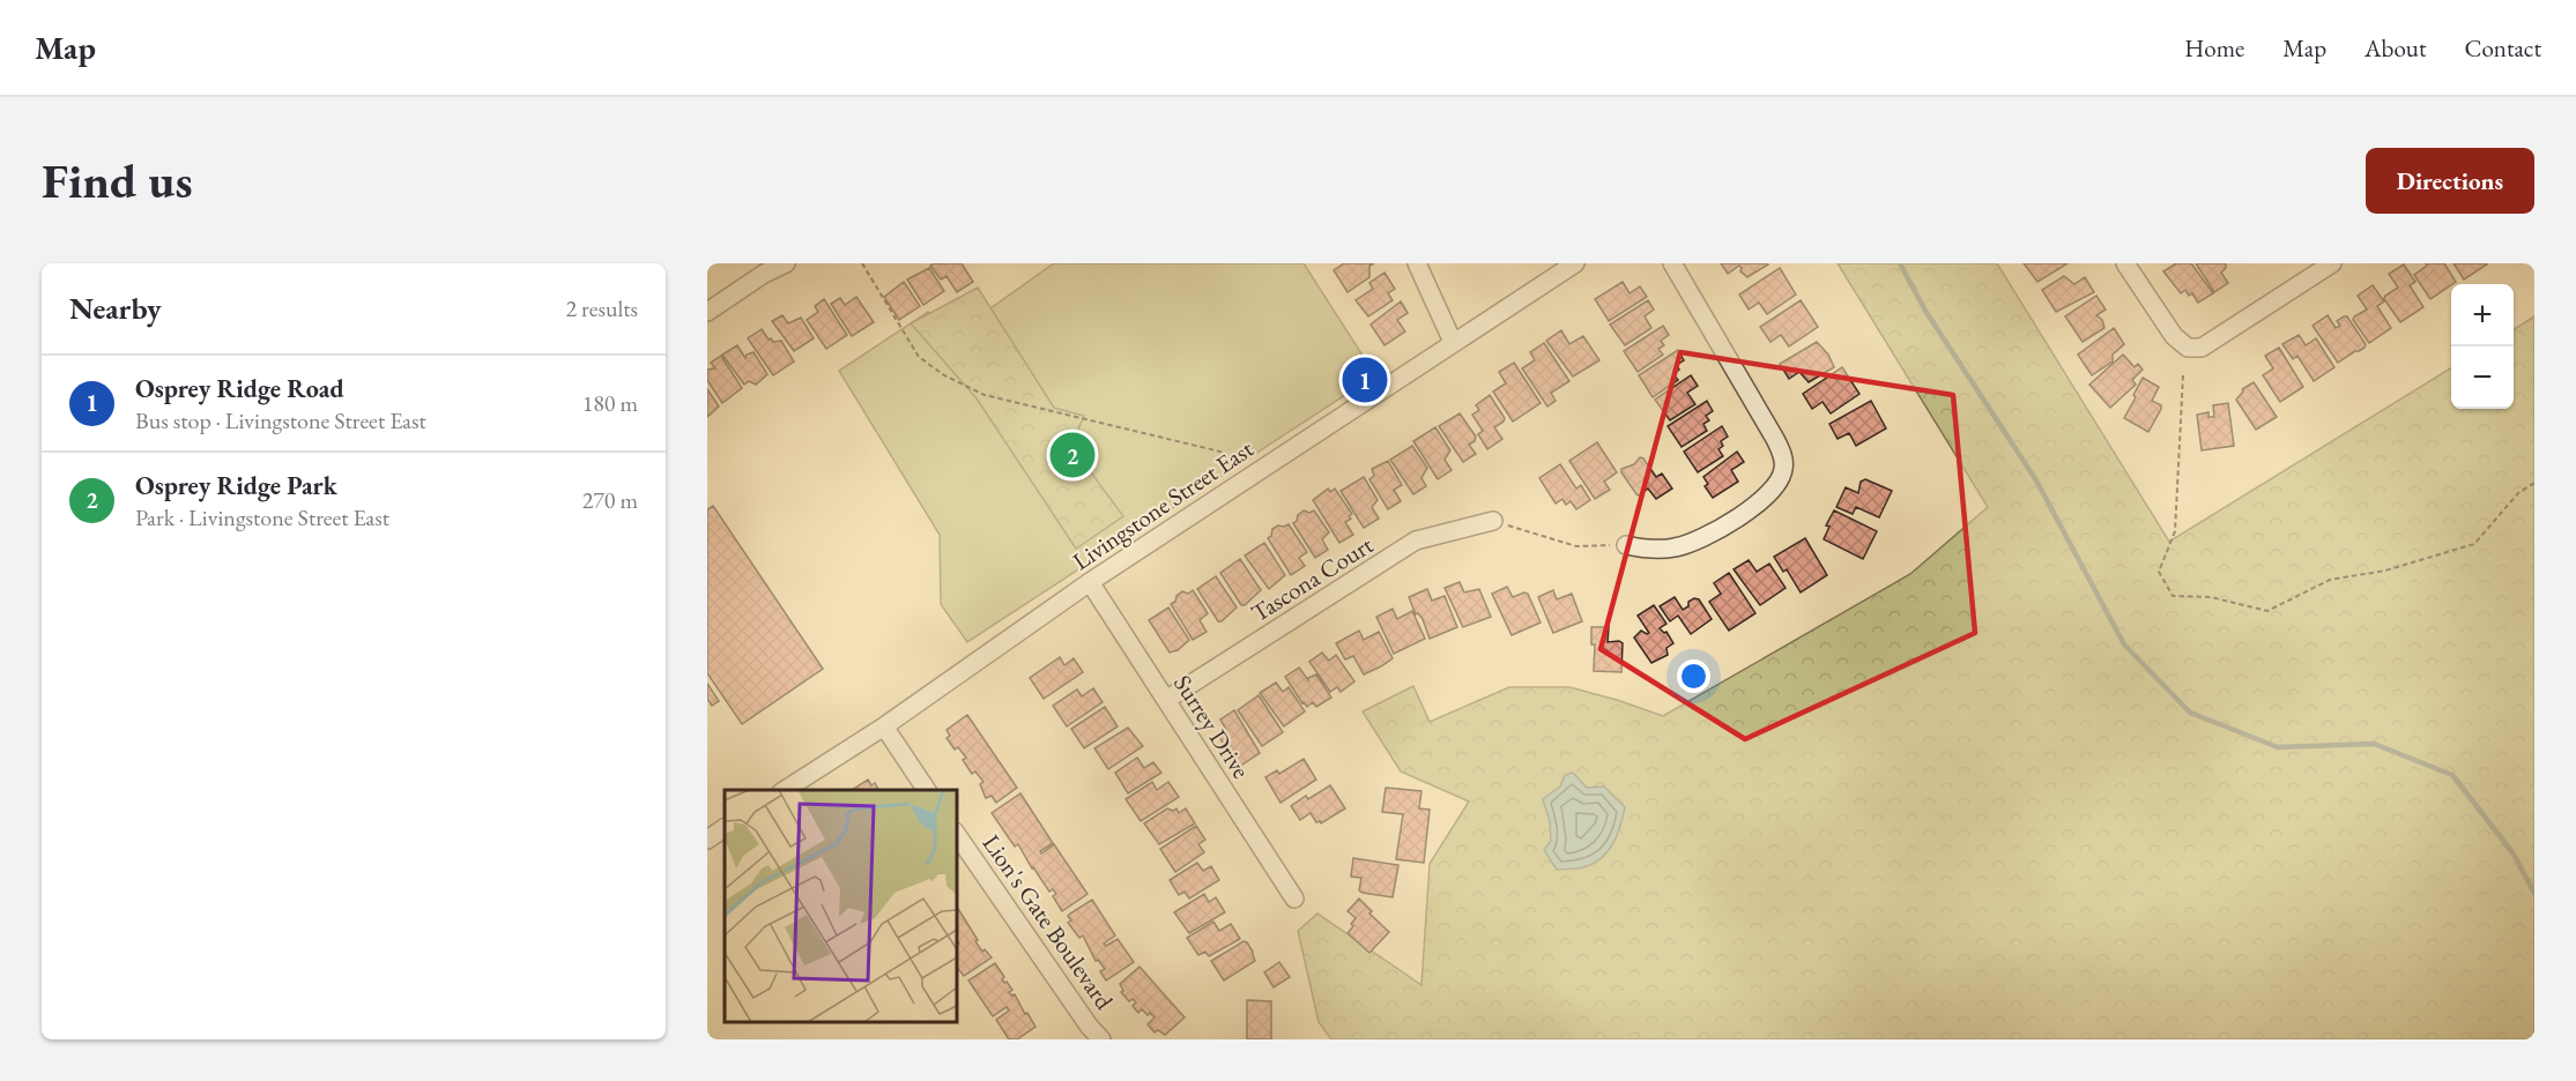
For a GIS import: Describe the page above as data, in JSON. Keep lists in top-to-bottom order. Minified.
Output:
{"streets":{"street":["Livingstone Street East","Tascona Court","Surrey Drive","Lion's Gate Boulevard"]},"crossings":[["Livingstone Street East","Surrey Drive"],["Tascona Court","Surrey Drive"]],"page":{"header":"Map","nav":["Home","Map","About","Contact"],"buttons":"Directions","title":"Find us","heading":["Nearby","2 results"],"map_buttons":["+","−"],"list":[{"mark":"1","name":"Osprey Ridge Road","note":"Bus stop · Livingstone Street East","value":"180 m"},{"mark":"2","name":"Osprey Ridge Park","note":"Park · Livingstone Street East","value":"270 m"}],"pins":["1","2"]}}
